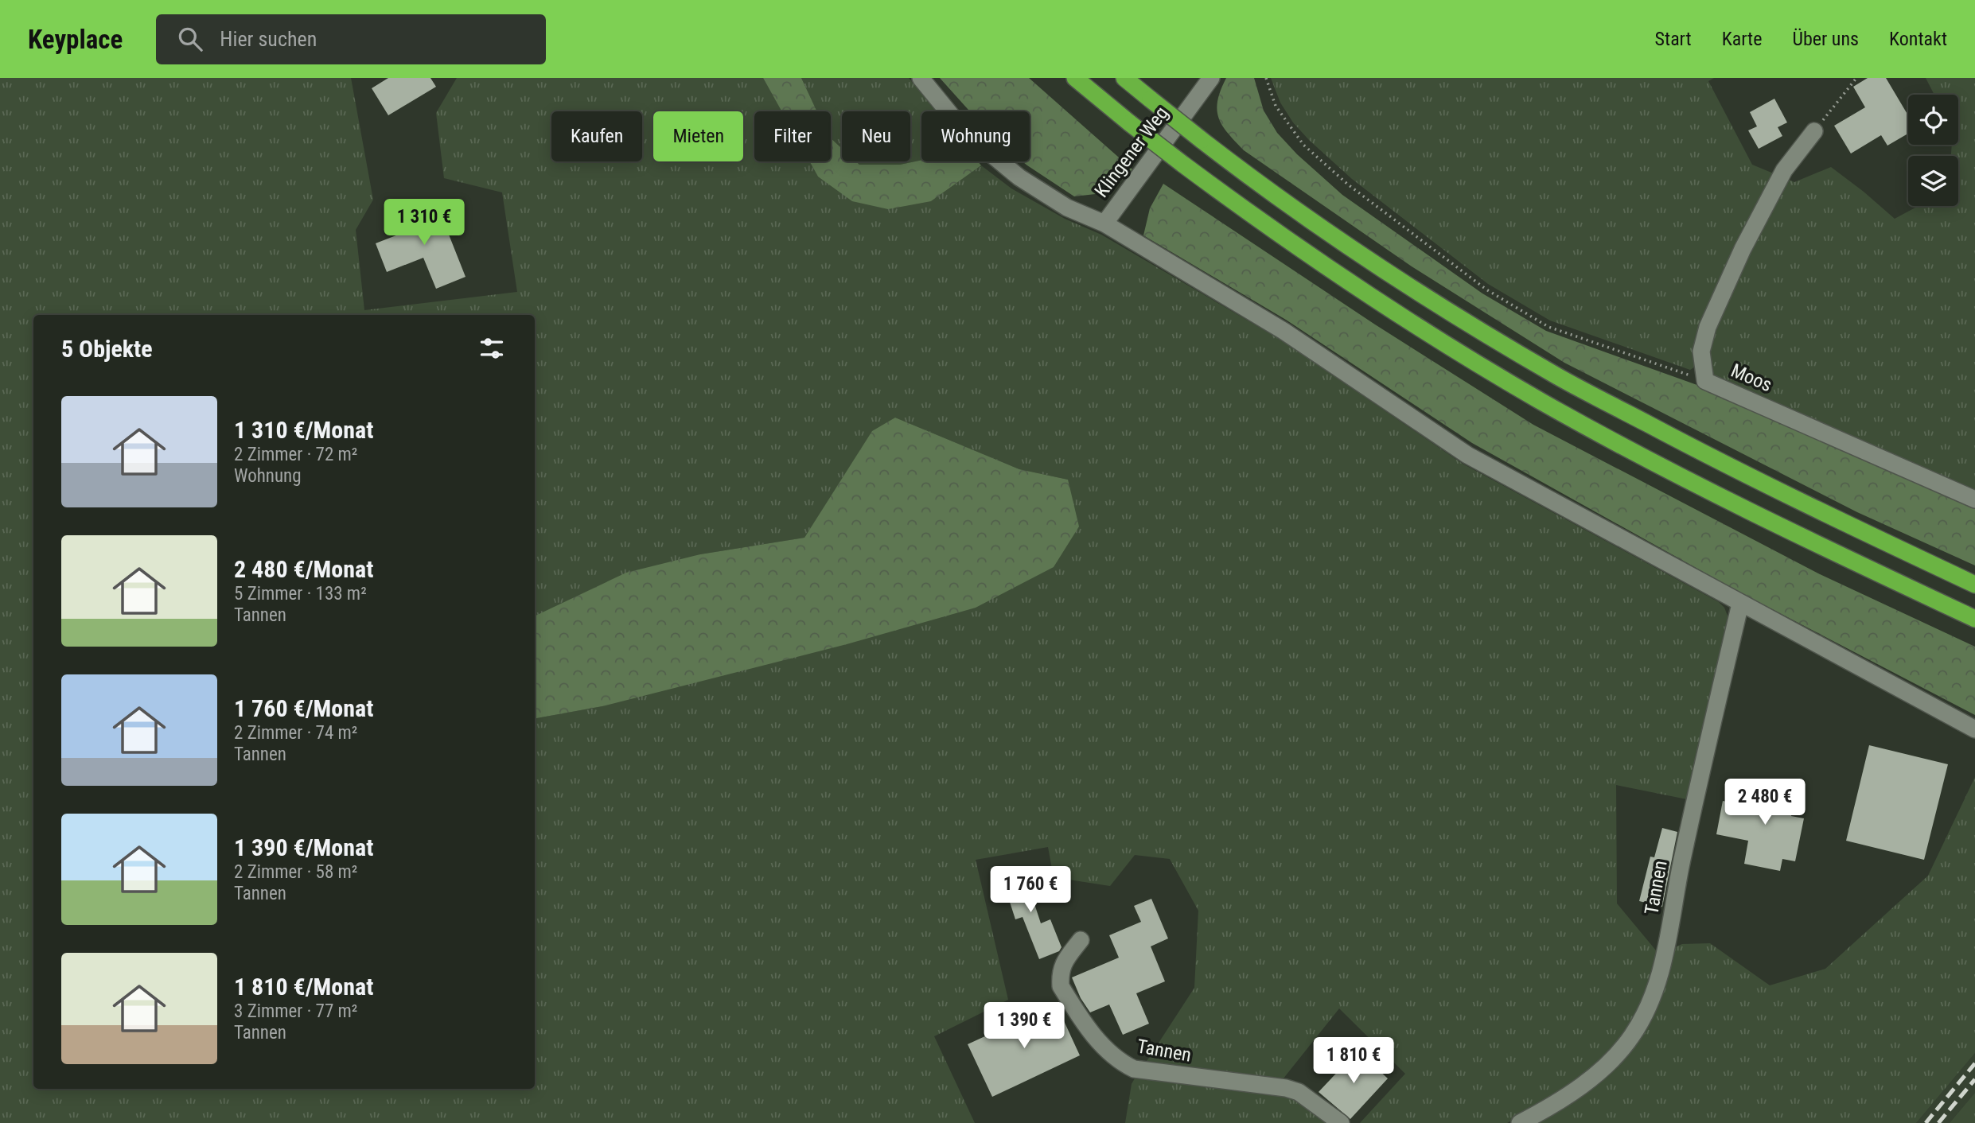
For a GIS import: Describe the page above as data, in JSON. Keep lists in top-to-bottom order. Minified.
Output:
{"streets":{"street":["Klingener Weg","Moos","Tannen"]},"page":{"header":"Keyplace","search":"Hier suchen","nav":["Start","Karte","Über uns","Kontakt"],"chip":["Kaufen","Mieten","Filter","Neu","Wohnung"],"price":["1 310 €","2 480 €","1 760 €","1 390 €","1 810 €"],"heading":"5 Objekte","list":[{"name":"1 310 €/Monat","note":"2 Zimmer · 72 m² · Wohnung"},{"name":"2 480 €/Monat","note":"5 Zimmer · 133 m² · Tannen"},{"name":"1 760 €/Monat","note":"2 Zimmer · 74 m² · Tannen"},{"name":"1 390 €/Monat","note":"2 Zimmer · 58 m² · Tannen"},{"name":"1 810 €/Monat","note":"3 Zimmer · 77 m² · Tannen"}]}}
